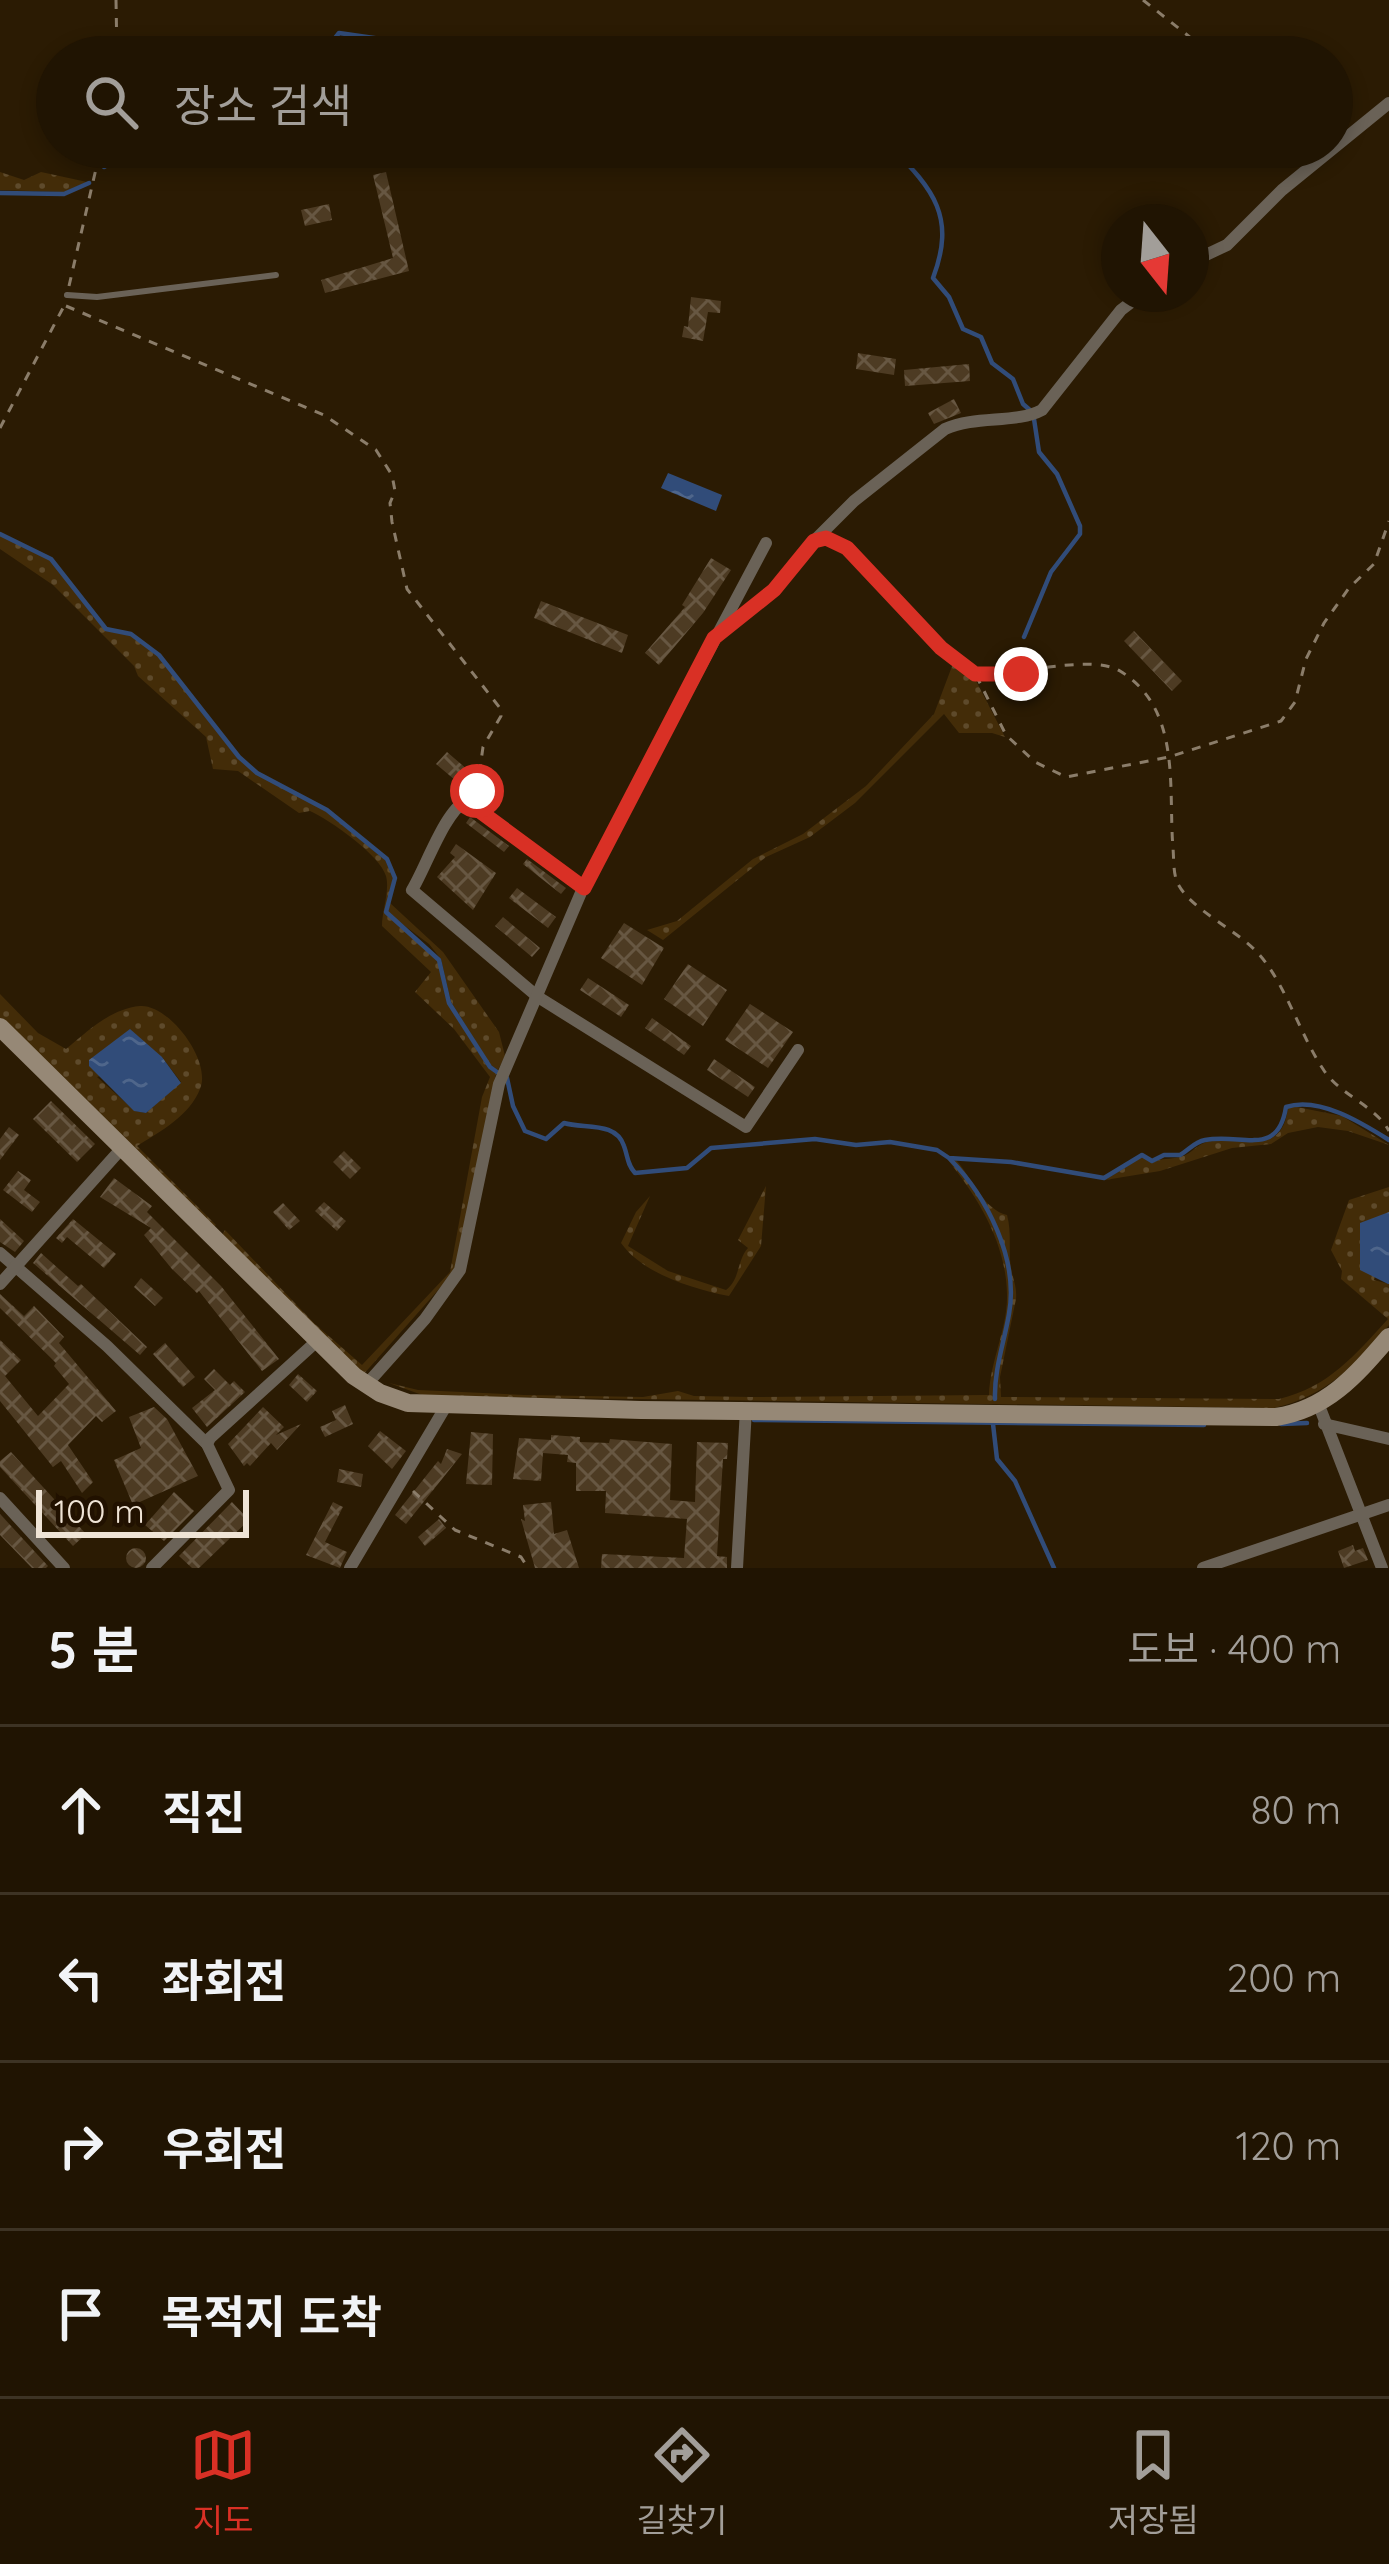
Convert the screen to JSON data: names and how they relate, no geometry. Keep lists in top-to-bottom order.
{
  "scale_bar": "100 m",
  "north": "bottom",
  "page": {
    "search": "장소 검색",
    "scale": "100 m",
    "heading": ["5 분", "도보 · 400 m"],
    "list": [
      ["직진", "80 m"],
      ["좌회전", "200 m"],
      ["우회전", "120 m"],
      "목적지 도착"
    ],
    "nav": ["지도", "길찾기", "저장됨"]
  }
}
